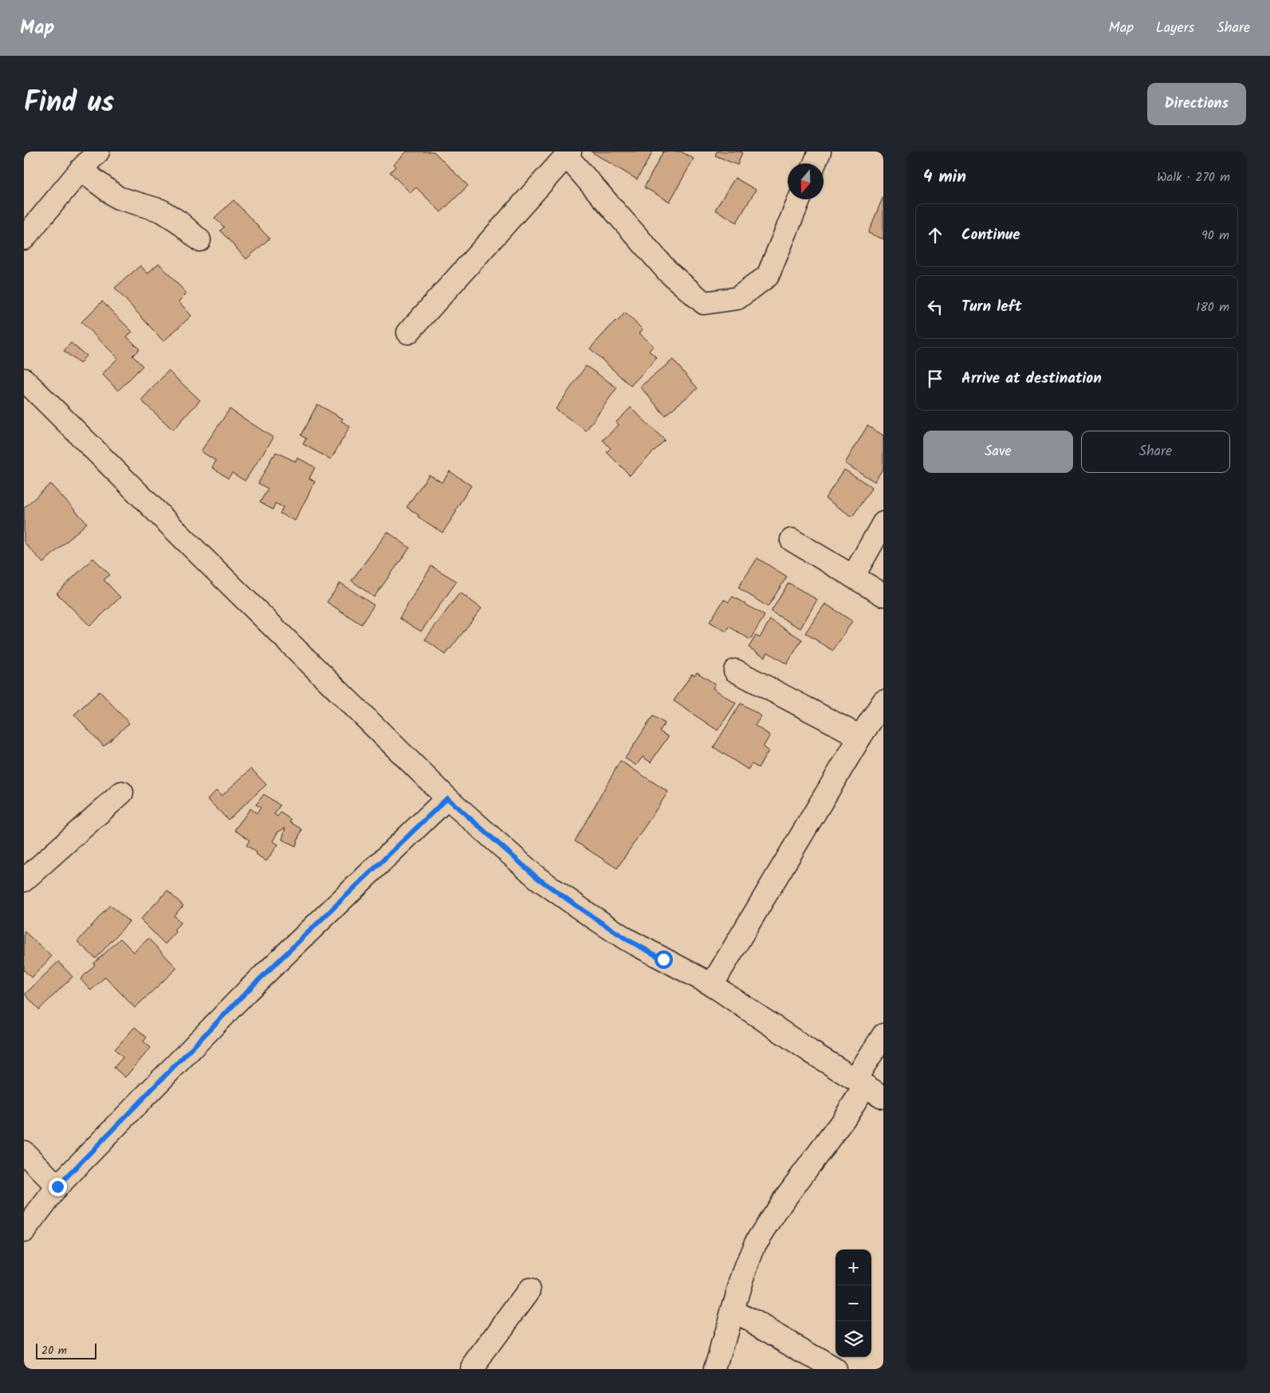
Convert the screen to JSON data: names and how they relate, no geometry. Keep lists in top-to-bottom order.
{
  "scale_bar": "20 m",
  "north": "bottom",
  "page": {
    "header": "Map",
    "nav": ["Map", "Layers", "Share"],
    "title": "Find us",
    "buttons": [
      "Directions",
      ["Save", "Share"]
    ],
    "heading": ["4 min", "Walk · 270 m"],
    "list": [
      ["Continue", "90 m"],
      ["Turn left", "180 m"],
      "Arrive at destination"
    ],
    "map_buttons": ["+", "−"],
    "scale": "20 m"
  }
}
